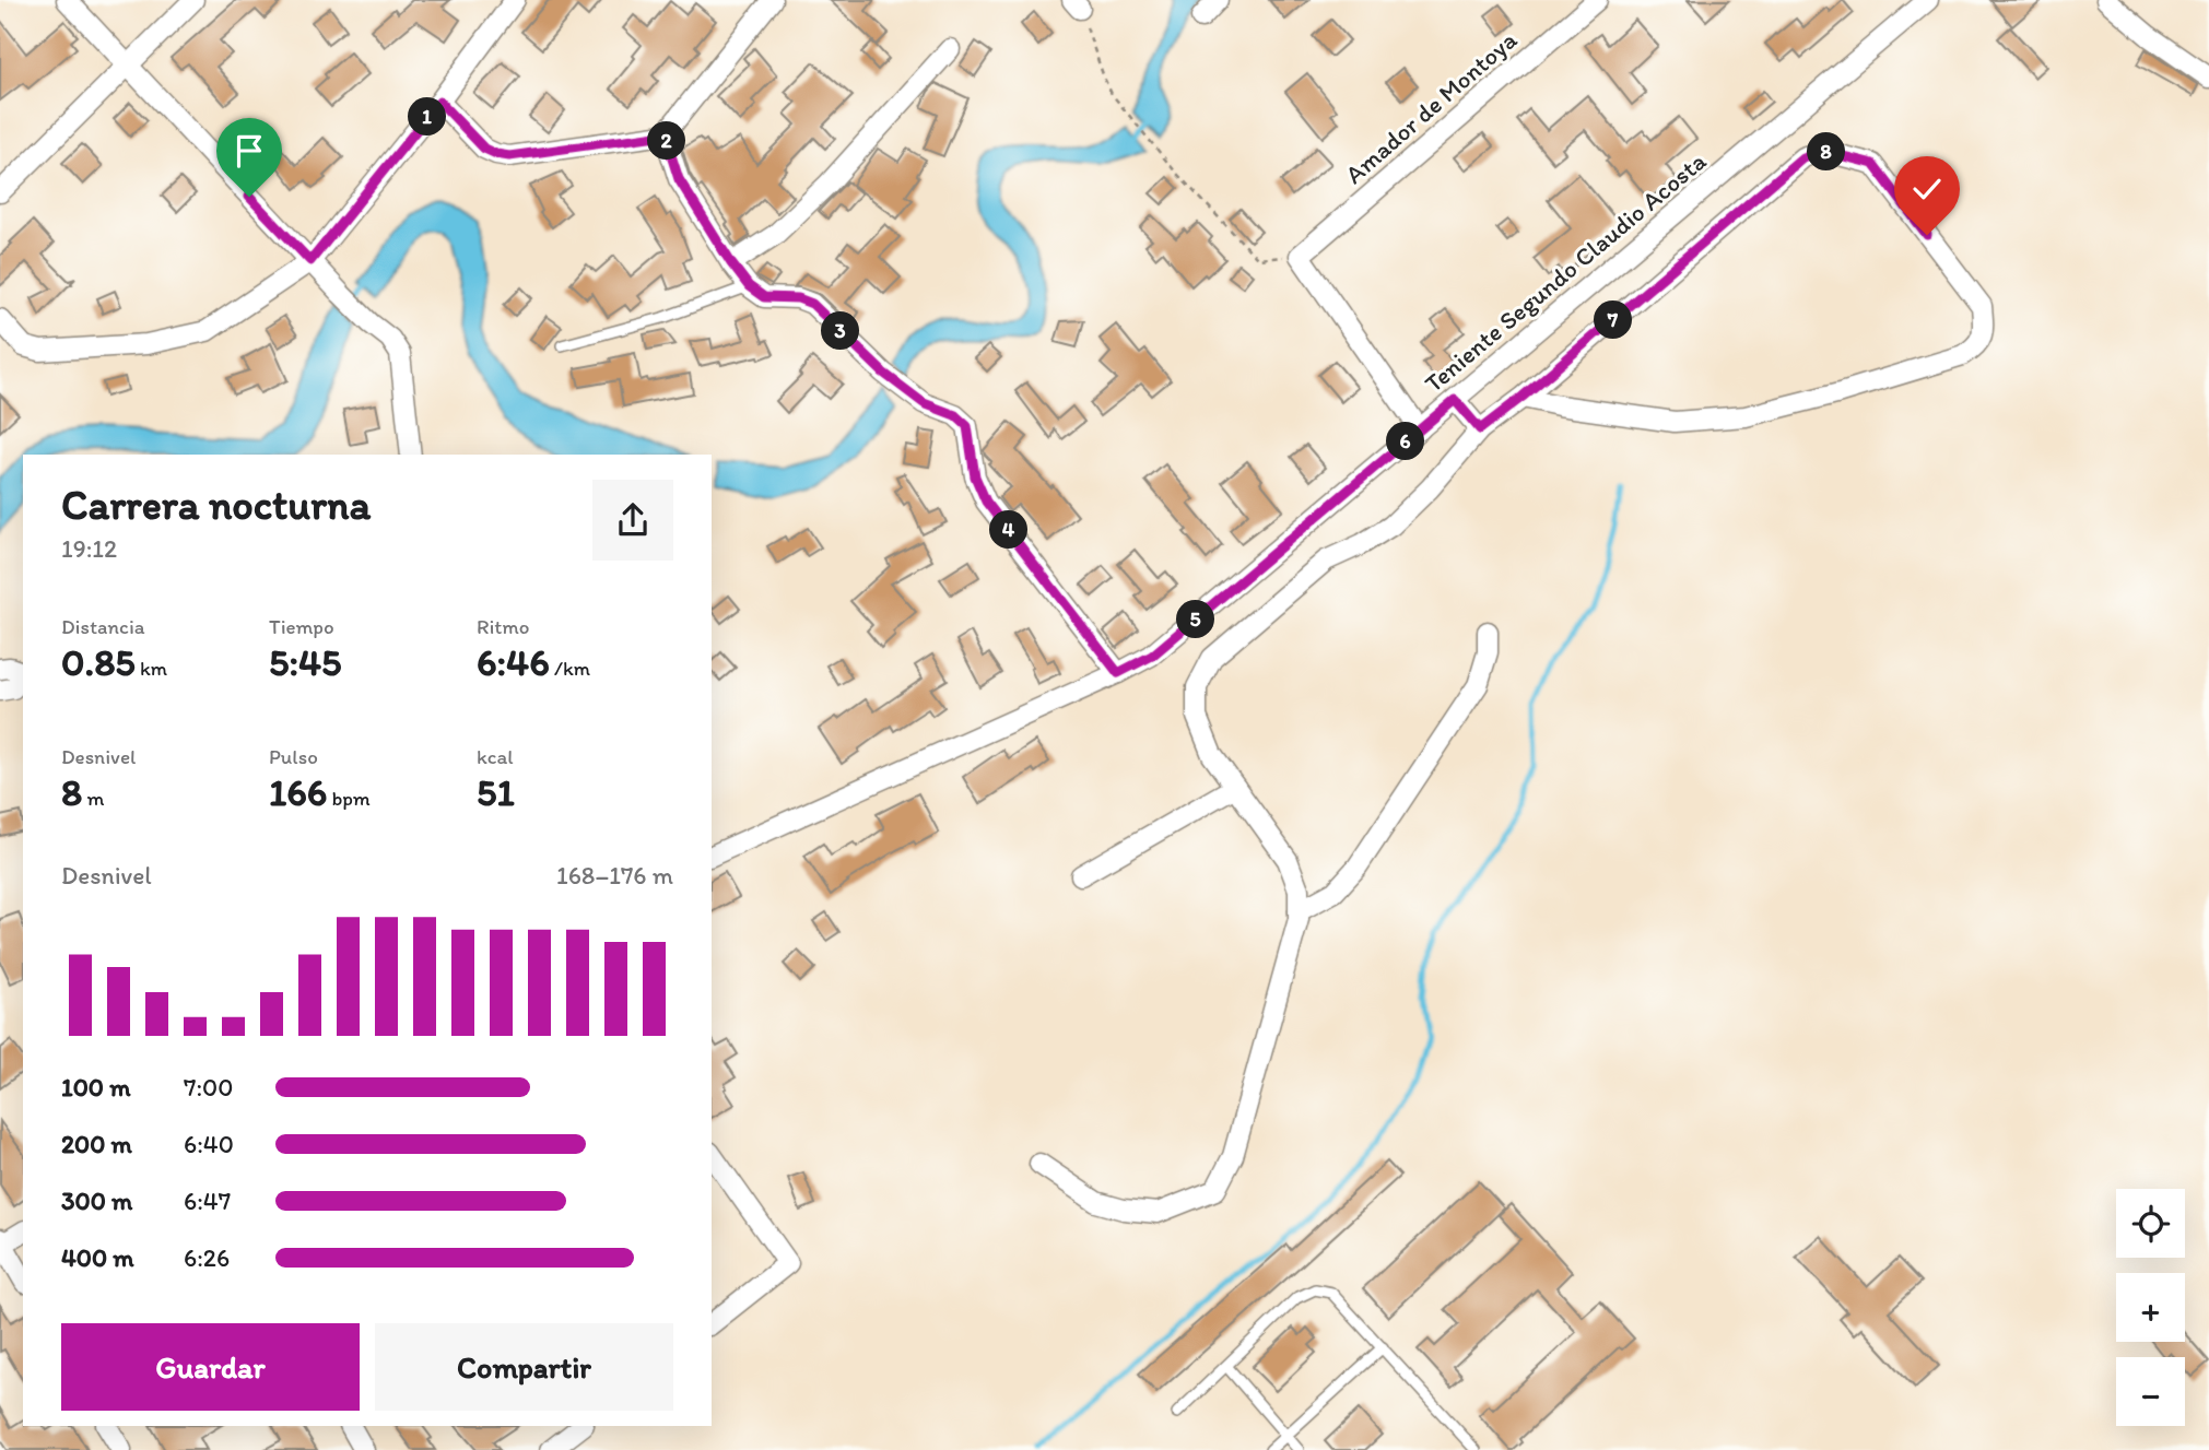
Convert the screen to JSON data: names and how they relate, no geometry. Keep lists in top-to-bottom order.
{
  "streets": {
    "street": ["Amador de Montoya", "Teniente Segundo Claudio Acosta"]
  },
  "page": {
    "pins": [
      "1",
      "2",
      "8",
      "7",
      "3",
      "6",
      "4",
      "5"
    ],
    "heading": ["Carrera nocturna", "19:12"],
    "stats": [
      ["Distancia", "0.85 km"],
      ["Tiempo", "5:45"],
      ["Ritmo", "6:46 /km"],
      ["Desnivel", "8 m"],
      ["Pulso", "166 bpm"],
      ["kcal", "51"]
    ],
    "chart": ["Desnivel", "168–176 m"],
    "list": [
      {
        "name": "100 m",
        "note": "7:00"
      },
      {
        "name": "200 m",
        "note": "6:40"
      },
      {
        "name": "300 m",
        "note": "6:47"
      },
      {
        "name": "400 m",
        "note": "6:26"
      }
    ],
    "map_buttons": ["+", "−"],
    "buttons": ["Guardar", "Compartir"]
  }
}
